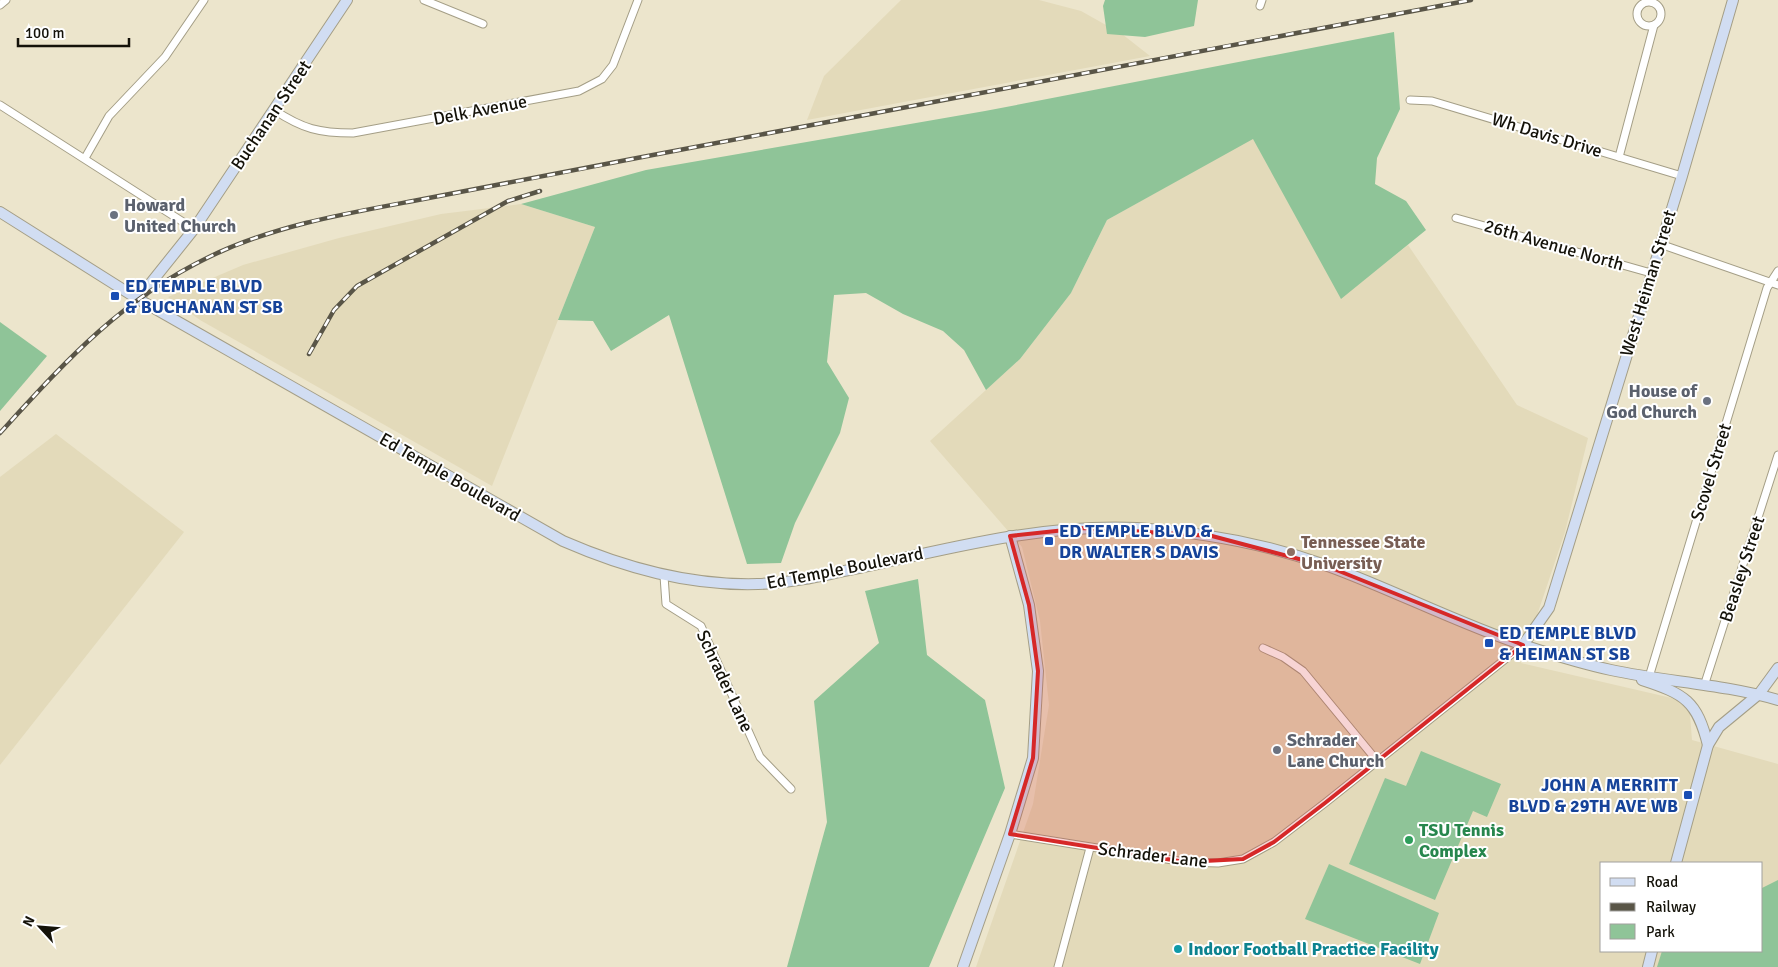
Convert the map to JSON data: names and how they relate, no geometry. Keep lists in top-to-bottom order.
{
  "streets": {
    "main road": ["Buchanan Street", "West Heiman Street", "Ed Temple Boulevard"],
    "street": [
      "Delk Avenue",
      "Wh Davis Drive",
      "26th Avenue North",
      "Scovel Street",
      "Beasley Street",
      "Schrader Lane"
    ]
  },
  "crossings": [
    ["Delk Avenue", "Buchanan Street"],
    ["Buchanan Street", "Ed Temple Boulevard"],
    ["Wh Davis Drive", "West Heiman Street"],
    ["26th Avenue North", "West Heiman Street"],
    ["West Heiman Street", "Ed Temple Boulevard"],
    ["West Heiman Street", "Schrader Lane"],
    ["Scovel Street", "Ed Temple Boulevard"],
    ["Ed Temple Boulevard", "Beasley Street"],
    ["Ed Temple Boulevard", "Schrader Lane"]
  ],
  "places": {
    "other": [
      "Howard United Church",
      "House of God Church",
      "Tennessee State University",
      "Schrader Lane Church",
      "TSU Tennis Complex",
      "Indoor Football Practice Facility"
    ],
    "transit": [
      "ED TEMPLE BLVD & BUCHANAN ST SB",
      "ED TEMPLE BLVD & DR WALTER S DAVIS",
      "ED TEMPLE BLVD & HEIMAN ST SB",
      "JOHN A MERRITT BLVD & 29TH AVE WB"
    ]
  },
  "legend": ["Road", "Railway", "Park"],
  "scale_bar": "100 m",
  "north": "top left"
}
